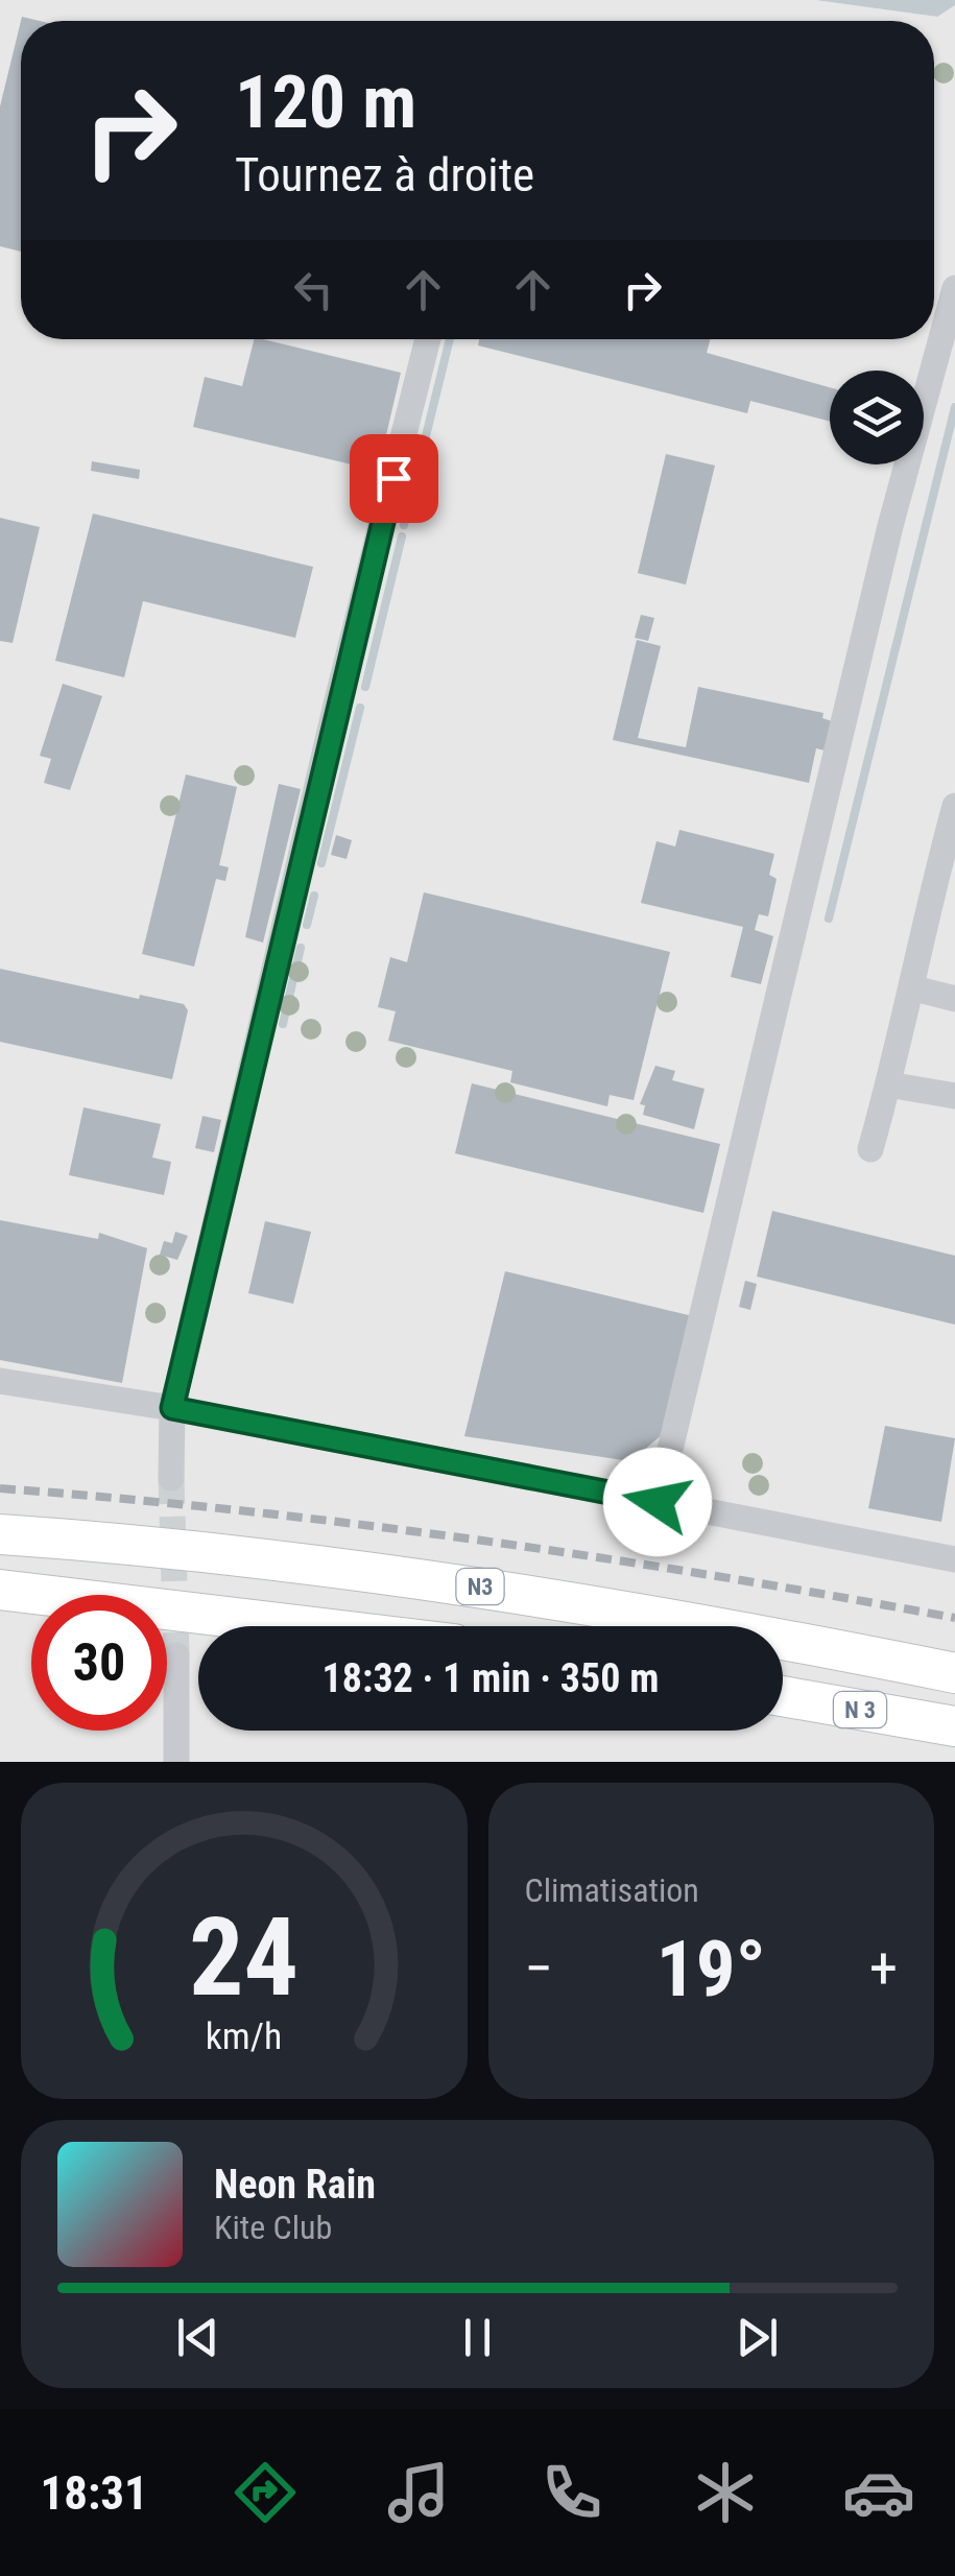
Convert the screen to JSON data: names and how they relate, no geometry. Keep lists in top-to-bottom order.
{
  "streets": {
    "highway": ["N3", "N 3"]
  },
  "page": {
    "turn": ["120 m", "Tournez à droite"],
    "limit": "30",
    "trip": "18:32 · 1 min · 350 m",
    "tile": "Climatisation",
    "heat": ["−", "19°", "+"],
    "song": ["Neon Rain", "Kite Club"],
    "tabs": "18:31",
    "gauge": ["24", "km/h"]
  }
}
